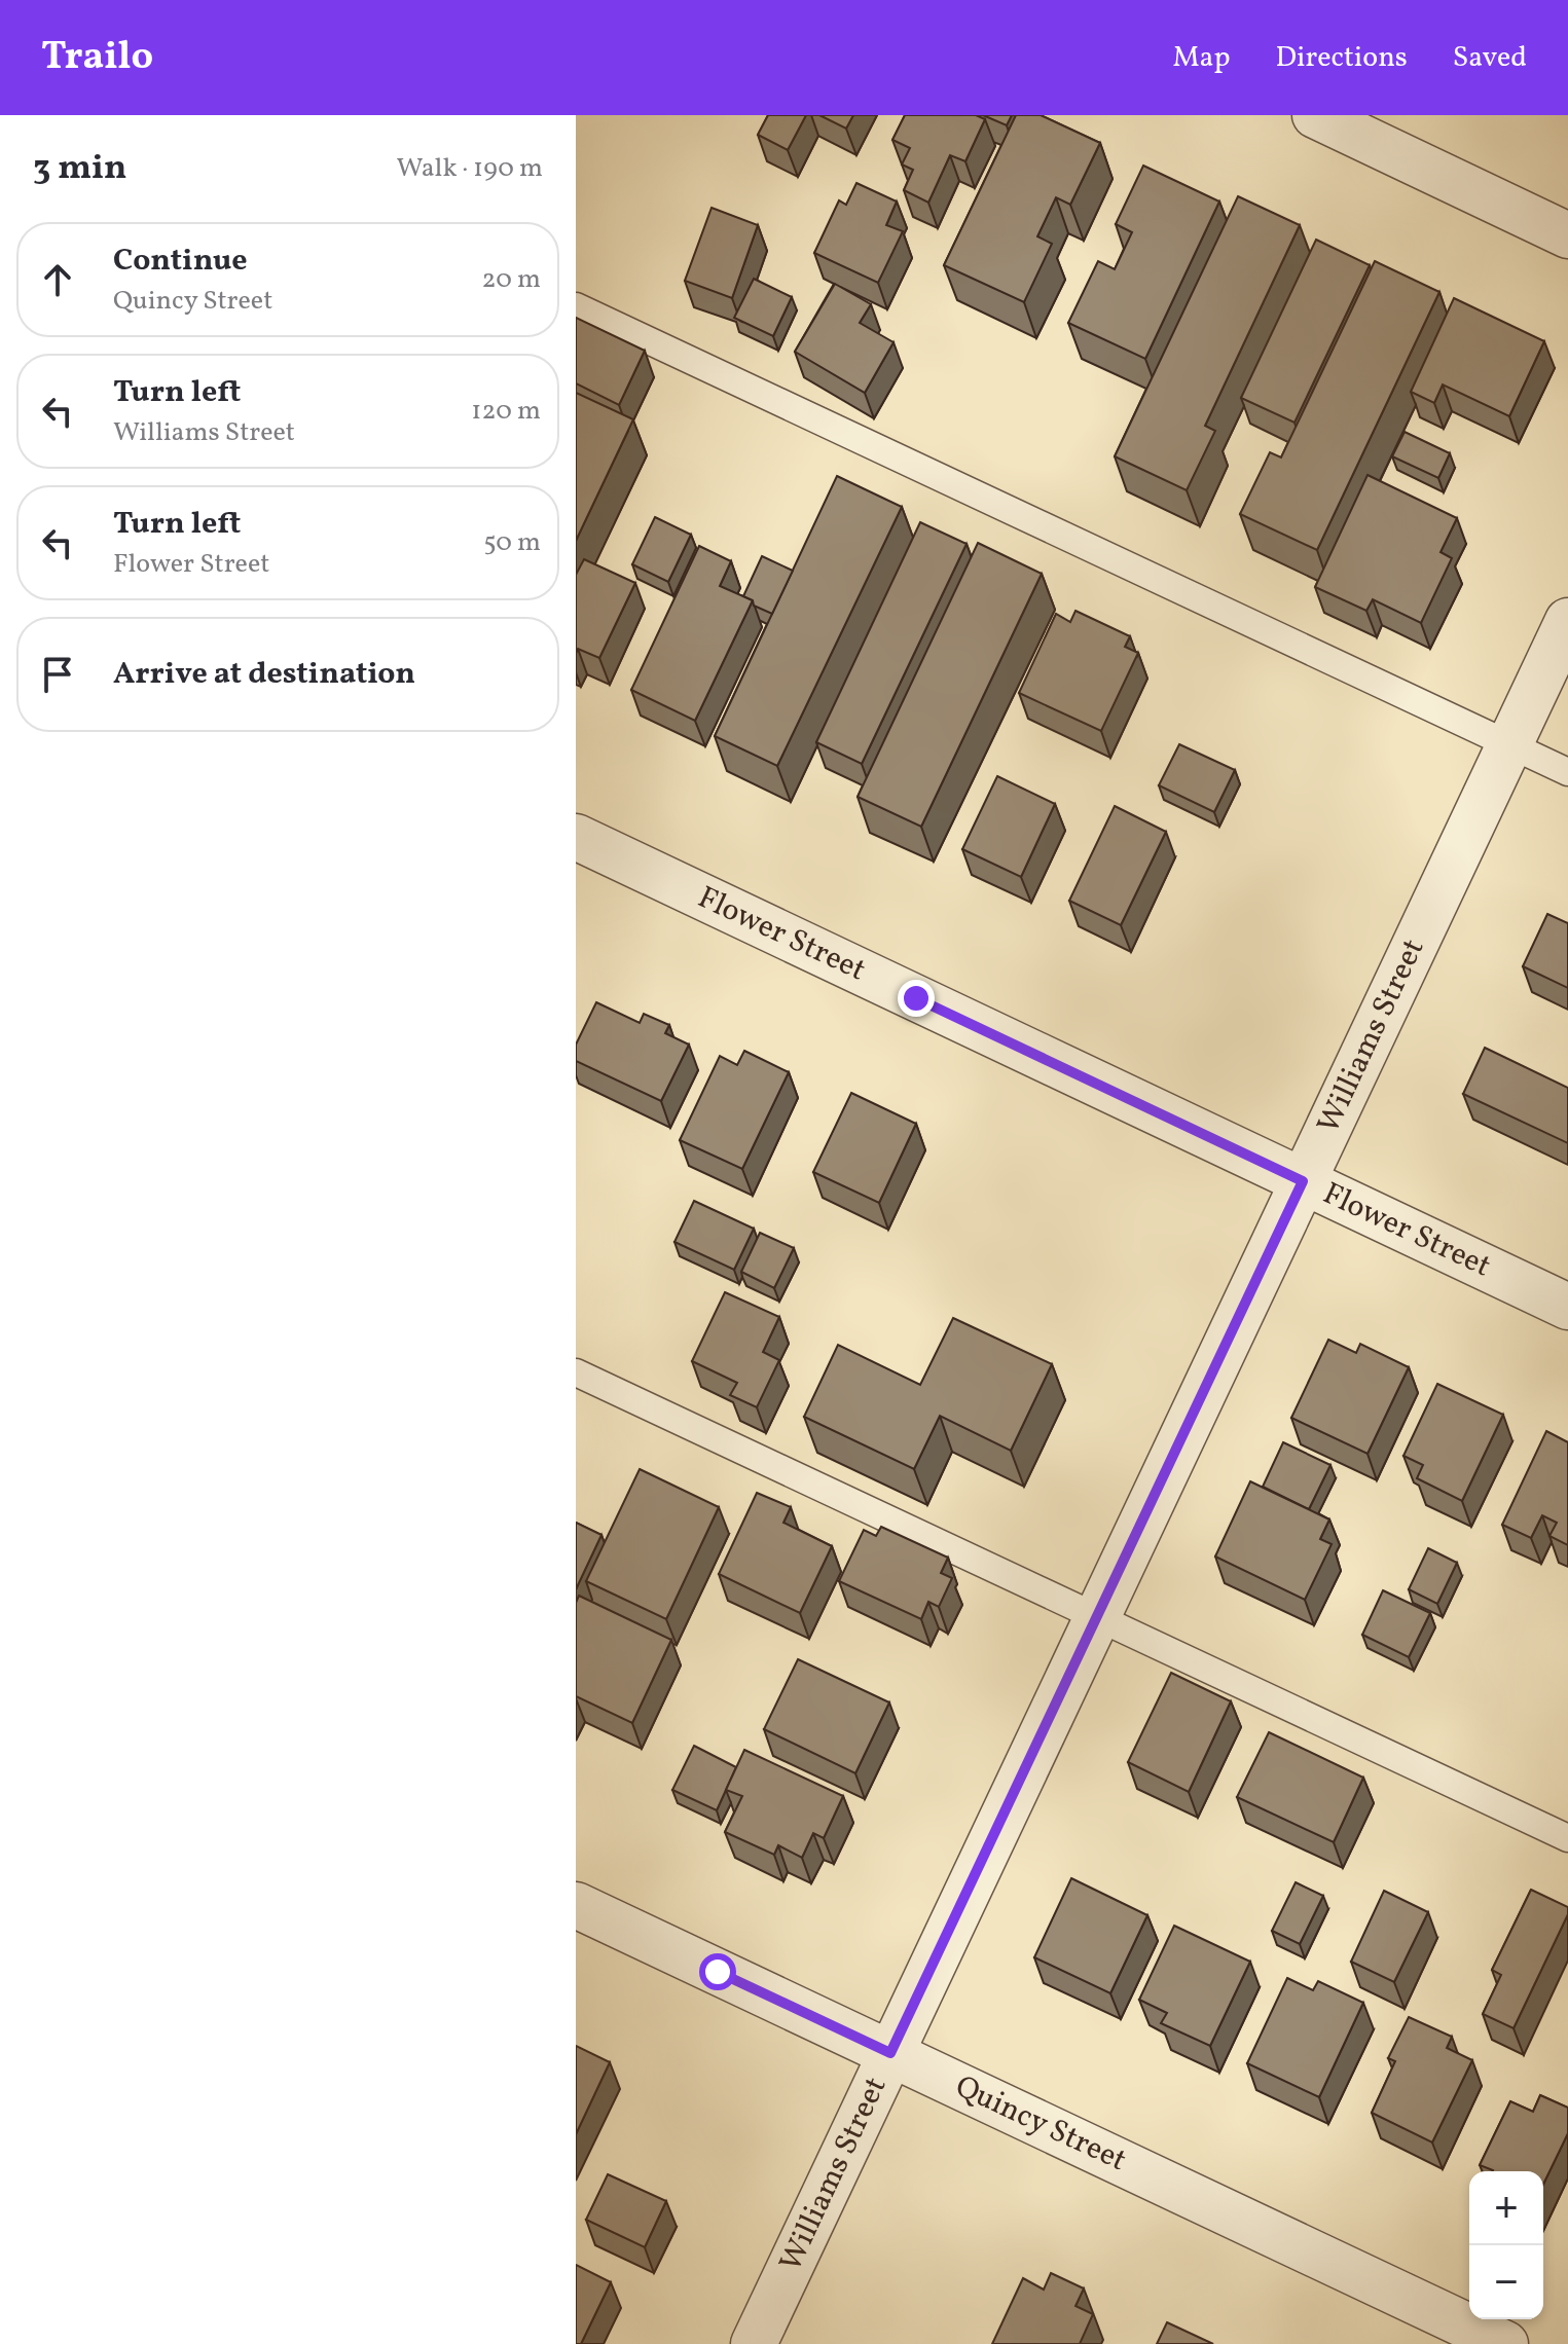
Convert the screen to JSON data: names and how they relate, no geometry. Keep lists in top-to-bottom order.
{
  "streets": {
    "street": ["Flower Street", "Williams Street", "Quincy Street"]
  },
  "crossings": [
    ["Flower Street", "Williams Street"],
    ["Williams Street", "Quincy Street"]
  ],
  "page": {
    "header": "Trailo",
    "nav": ["Map", "Directions", "Saved"],
    "heading": ["3 min", "Walk · 190 m"],
    "list": [
      ["Continue", "Quincy Street", "20 m"],
      ["Turn left", "Williams Street", "120 m"],
      ["Turn left", "Flower Street", "50 m"],
      "Arrive at destination"
    ],
    "map_buttons": ["+", "−"]
  }
}
